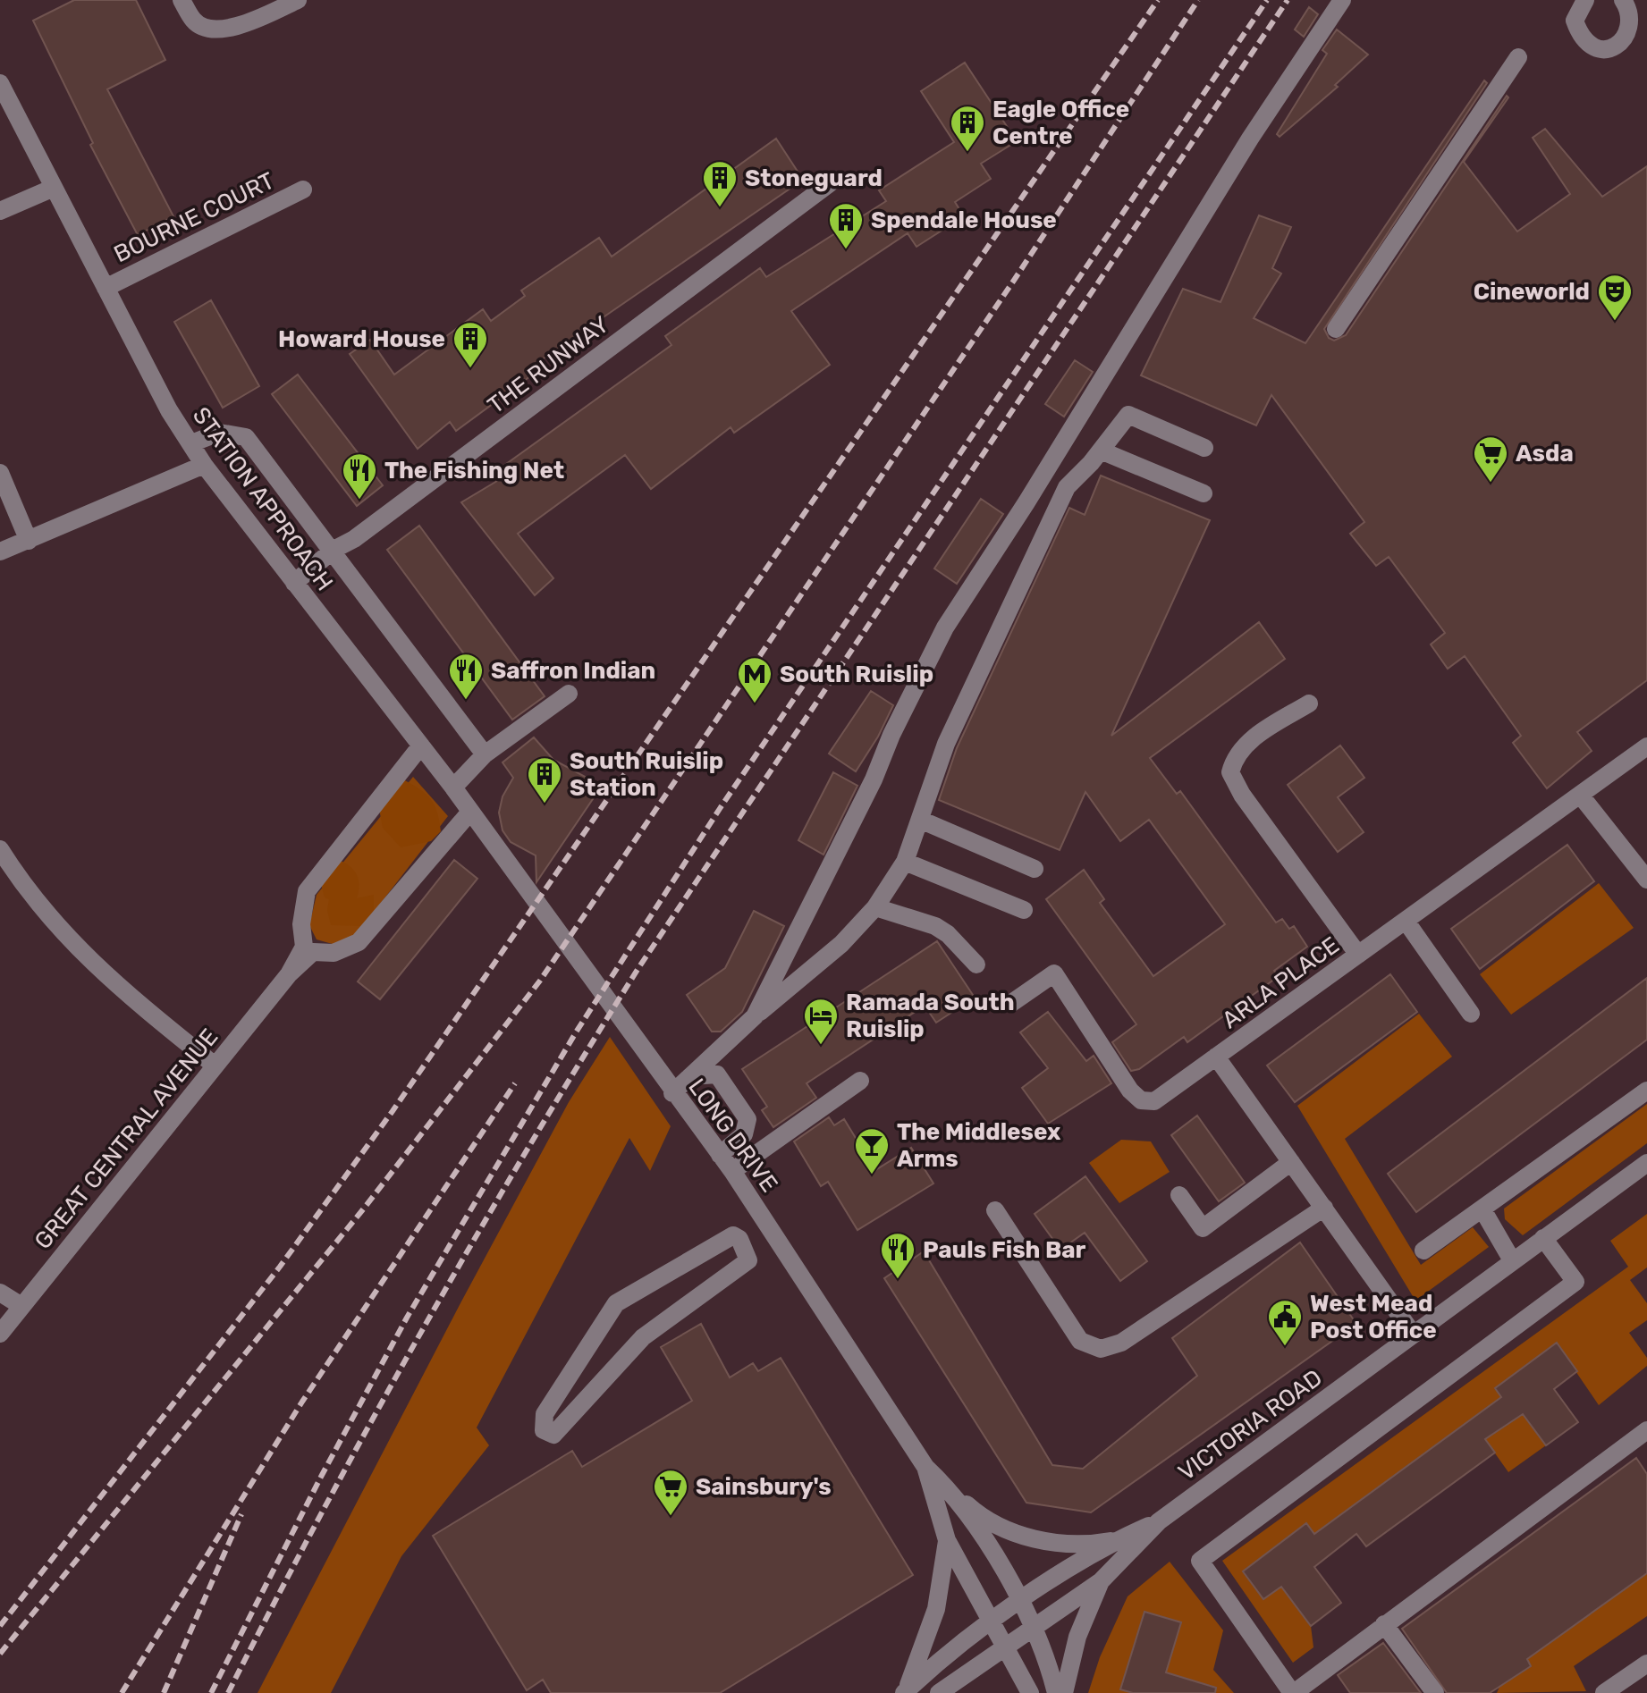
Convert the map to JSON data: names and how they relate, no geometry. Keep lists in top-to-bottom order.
{
  "streets": {
    "street": [
      "BOURNE COURT",
      "THE RUNWAY",
      "STATION APPROACH",
      "ARLA PLACE",
      "LONG DRIVE",
      "GREAT CENTRAL AVENUE",
      "VICTORIA ROAD"
    ]
  },
  "crossings": [
    ["BOURNE COURT", "STATION APPROACH"],
    ["THE RUNWAY", "STATION APPROACH"],
    ["STATION APPROACH", "LONG DRIVE"],
    ["STATION APPROACH", "GREAT CENTRAL AVENUE"],
    ["ARLA PLACE", "VICTORIA ROAD"],
    ["LONG DRIVE", "VICTORIA ROAD"]
  ],
  "places": {
    "building": [
      "Eagle Office Centre",
      "Stoneguard",
      "Spendale House",
      "Howard House",
      "South Ruislip Station"
    ],
    "theatre": ["Cineworld"],
    "supermarket": ["Asda", "Sainsbury's"],
    "restaurant": ["The Fishing Net", "Saffron Indian", "Pauls Fish Bar"],
    "metro station": ["South Ruislip"],
    "hotel": ["Ramada South Ruislip"],
    "bar": ["The Middlesex Arms"],
    "public building": ["West Mead Post Office"]
  }
}
